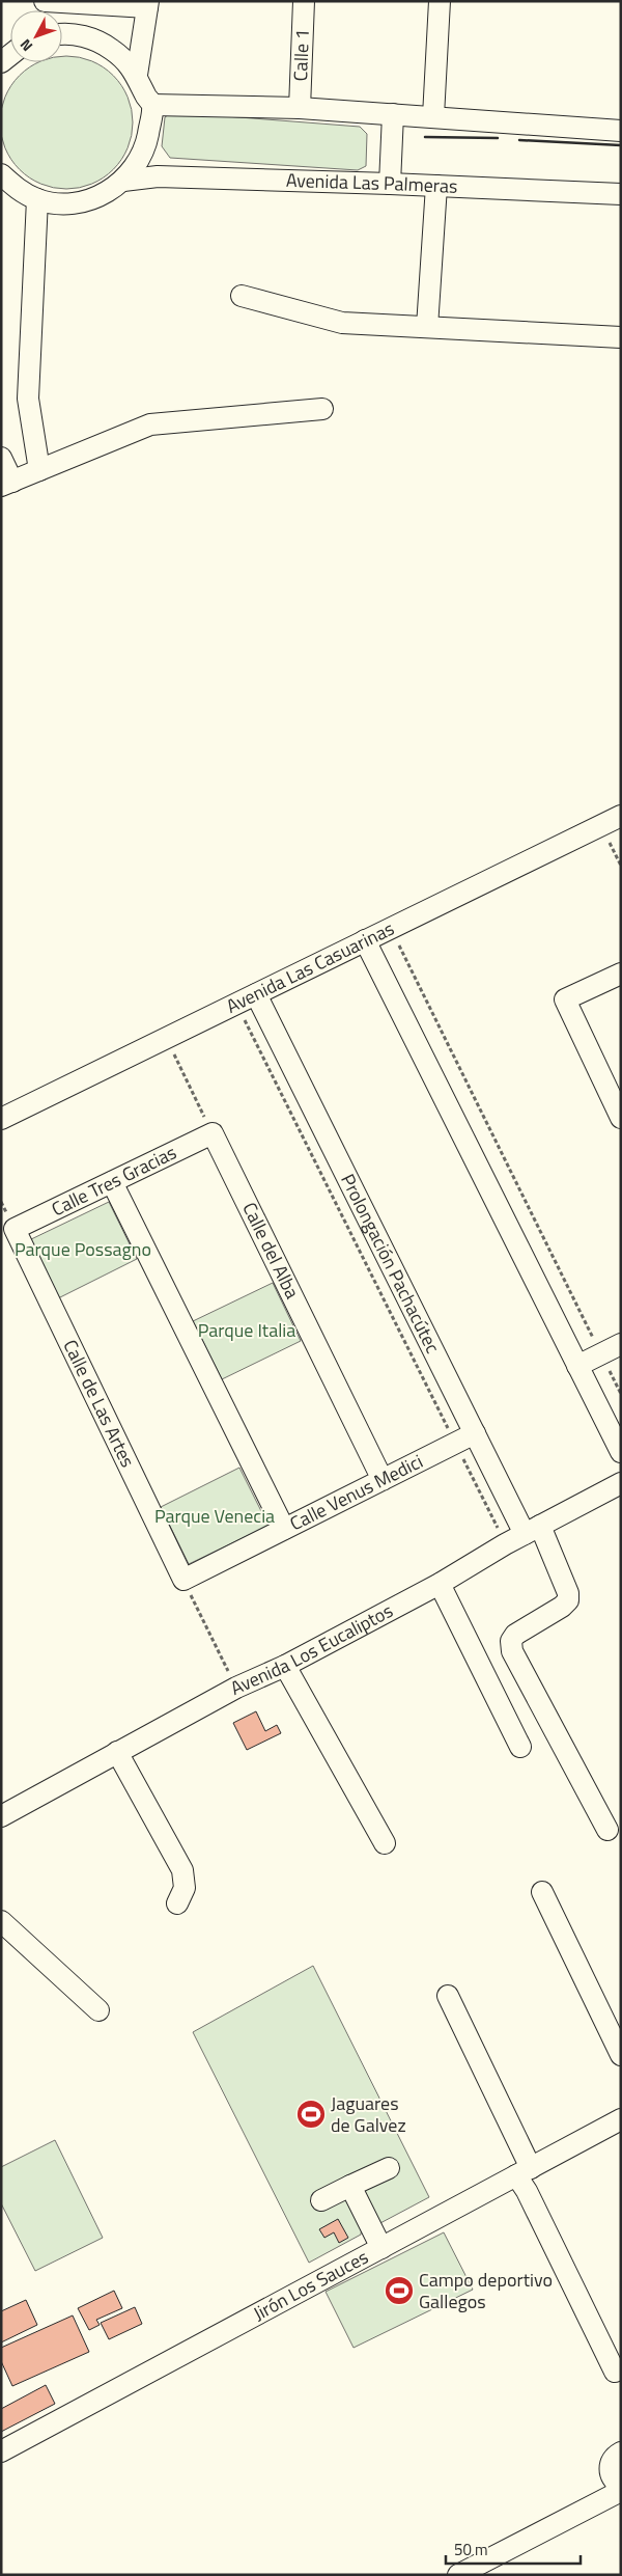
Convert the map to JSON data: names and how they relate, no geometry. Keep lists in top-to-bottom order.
{
  "streets": {
    "street": [
      "Calle 1",
      "Avenida Las Palmeras",
      "Avenida Las Casuarinas",
      "Calle Tres Gracias",
      "Calle del Alba",
      "Prolongación Pachacútec",
      "Calle de Las Artes",
      "Calle Venus Medici",
      "Avenida Los Eucaliptos",
      "Jirón Los Sauces"
    ]
  },
  "crossings": [
    ["Avenida Las Casuarinas", "Prolongación Pachacútec"],
    ["Calle Tres Gracias", "Calle del Alba"],
    ["Calle Tres Gracias", "Calle de Las Artes"],
    ["Calle del Alba", "Calle Venus Medici"],
    ["Prolongación Pachacútec", "Calle Venus Medici"],
    ["Prolongación Pachacútec", "Avenida Los Eucaliptos"],
    ["Calle de Las Artes", "Calle Venus Medici"]
  ],
  "parks": ["Parque Possagno", "Parque Italia", "Parque Venecia"],
  "places": {
    "sports": ["Jaguares de Galvez", "Campo deportivo Gallegos"]
  },
  "scale_bar": "50 m",
  "north": "bottom left"
}
